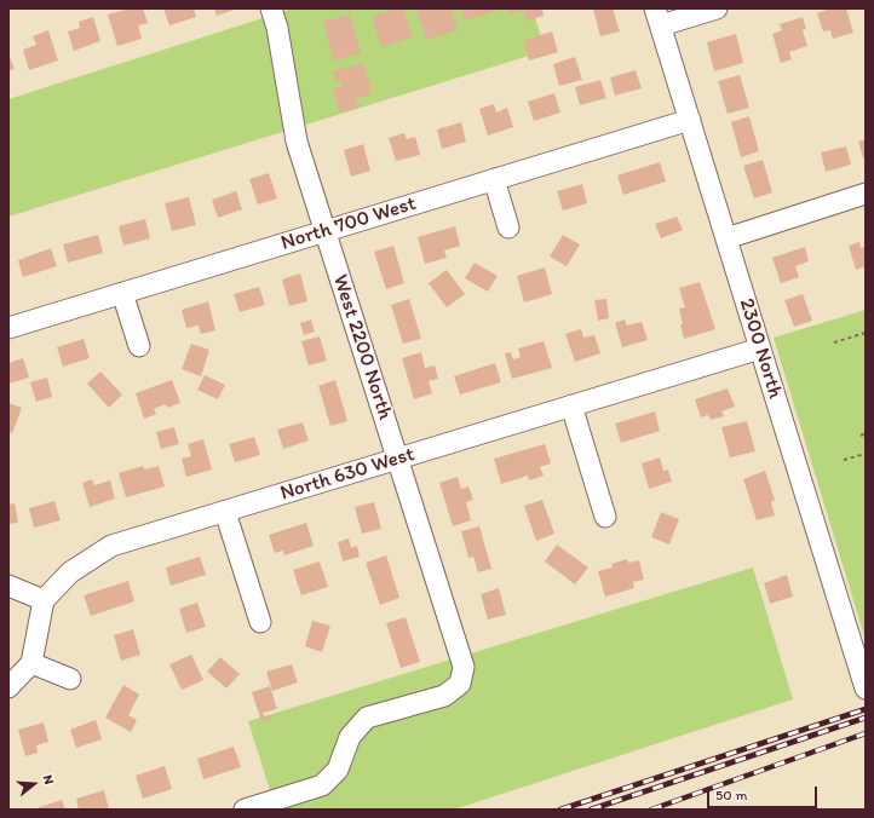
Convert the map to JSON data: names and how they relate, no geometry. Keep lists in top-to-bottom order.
{
  "streets": {
    "street": [
      "North 700 West",
      "West 2200 North",
      "2300 North",
      "North 630 West"
    ]
  },
  "crossings": [
    ["North 700 West", "West 2200 North"],
    ["North 700 West", "2300 North"],
    ["West 2200 North", "North 630 West"],
    ["2300 North", "North 630 West"]
  ],
  "scale_bar": "50 m",
  "north": "right"
}
